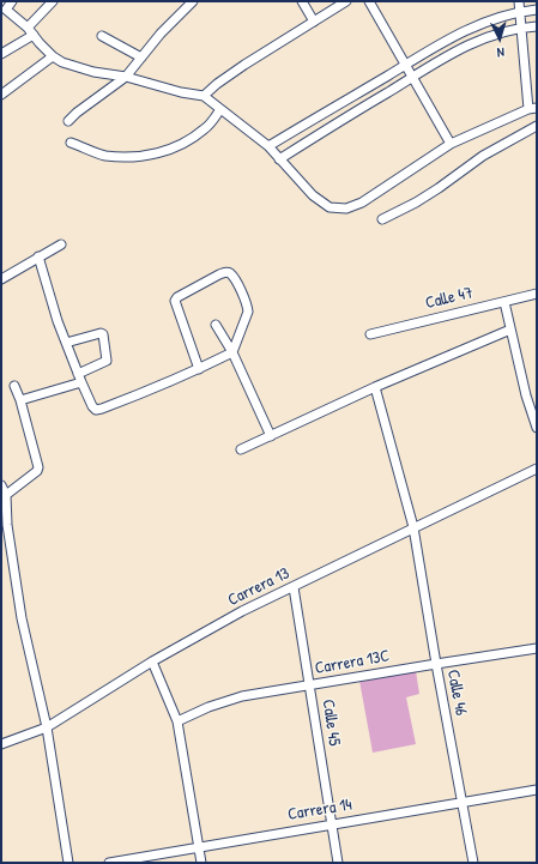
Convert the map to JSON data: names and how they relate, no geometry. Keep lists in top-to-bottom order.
{
  "streets": {
    "street": [
      "Calle 47",
      "Carrera 13",
      "Carrera 13C",
      "Calle 46",
      "Calle 45",
      "Carrera 14"
    ]
  },
  "crossings": [
    ["Carrera 13", "Calle 46"],
    ["Carrera 13", "Calle 45"],
    ["Carrera 13C", "Calle 46"],
    ["Carrera 13C", "Calle 45"],
    ["Calle 46", "Carrera 14"],
    ["Calle 45", "Carrera 14"]
  ],
  "north": "bottom"
}
